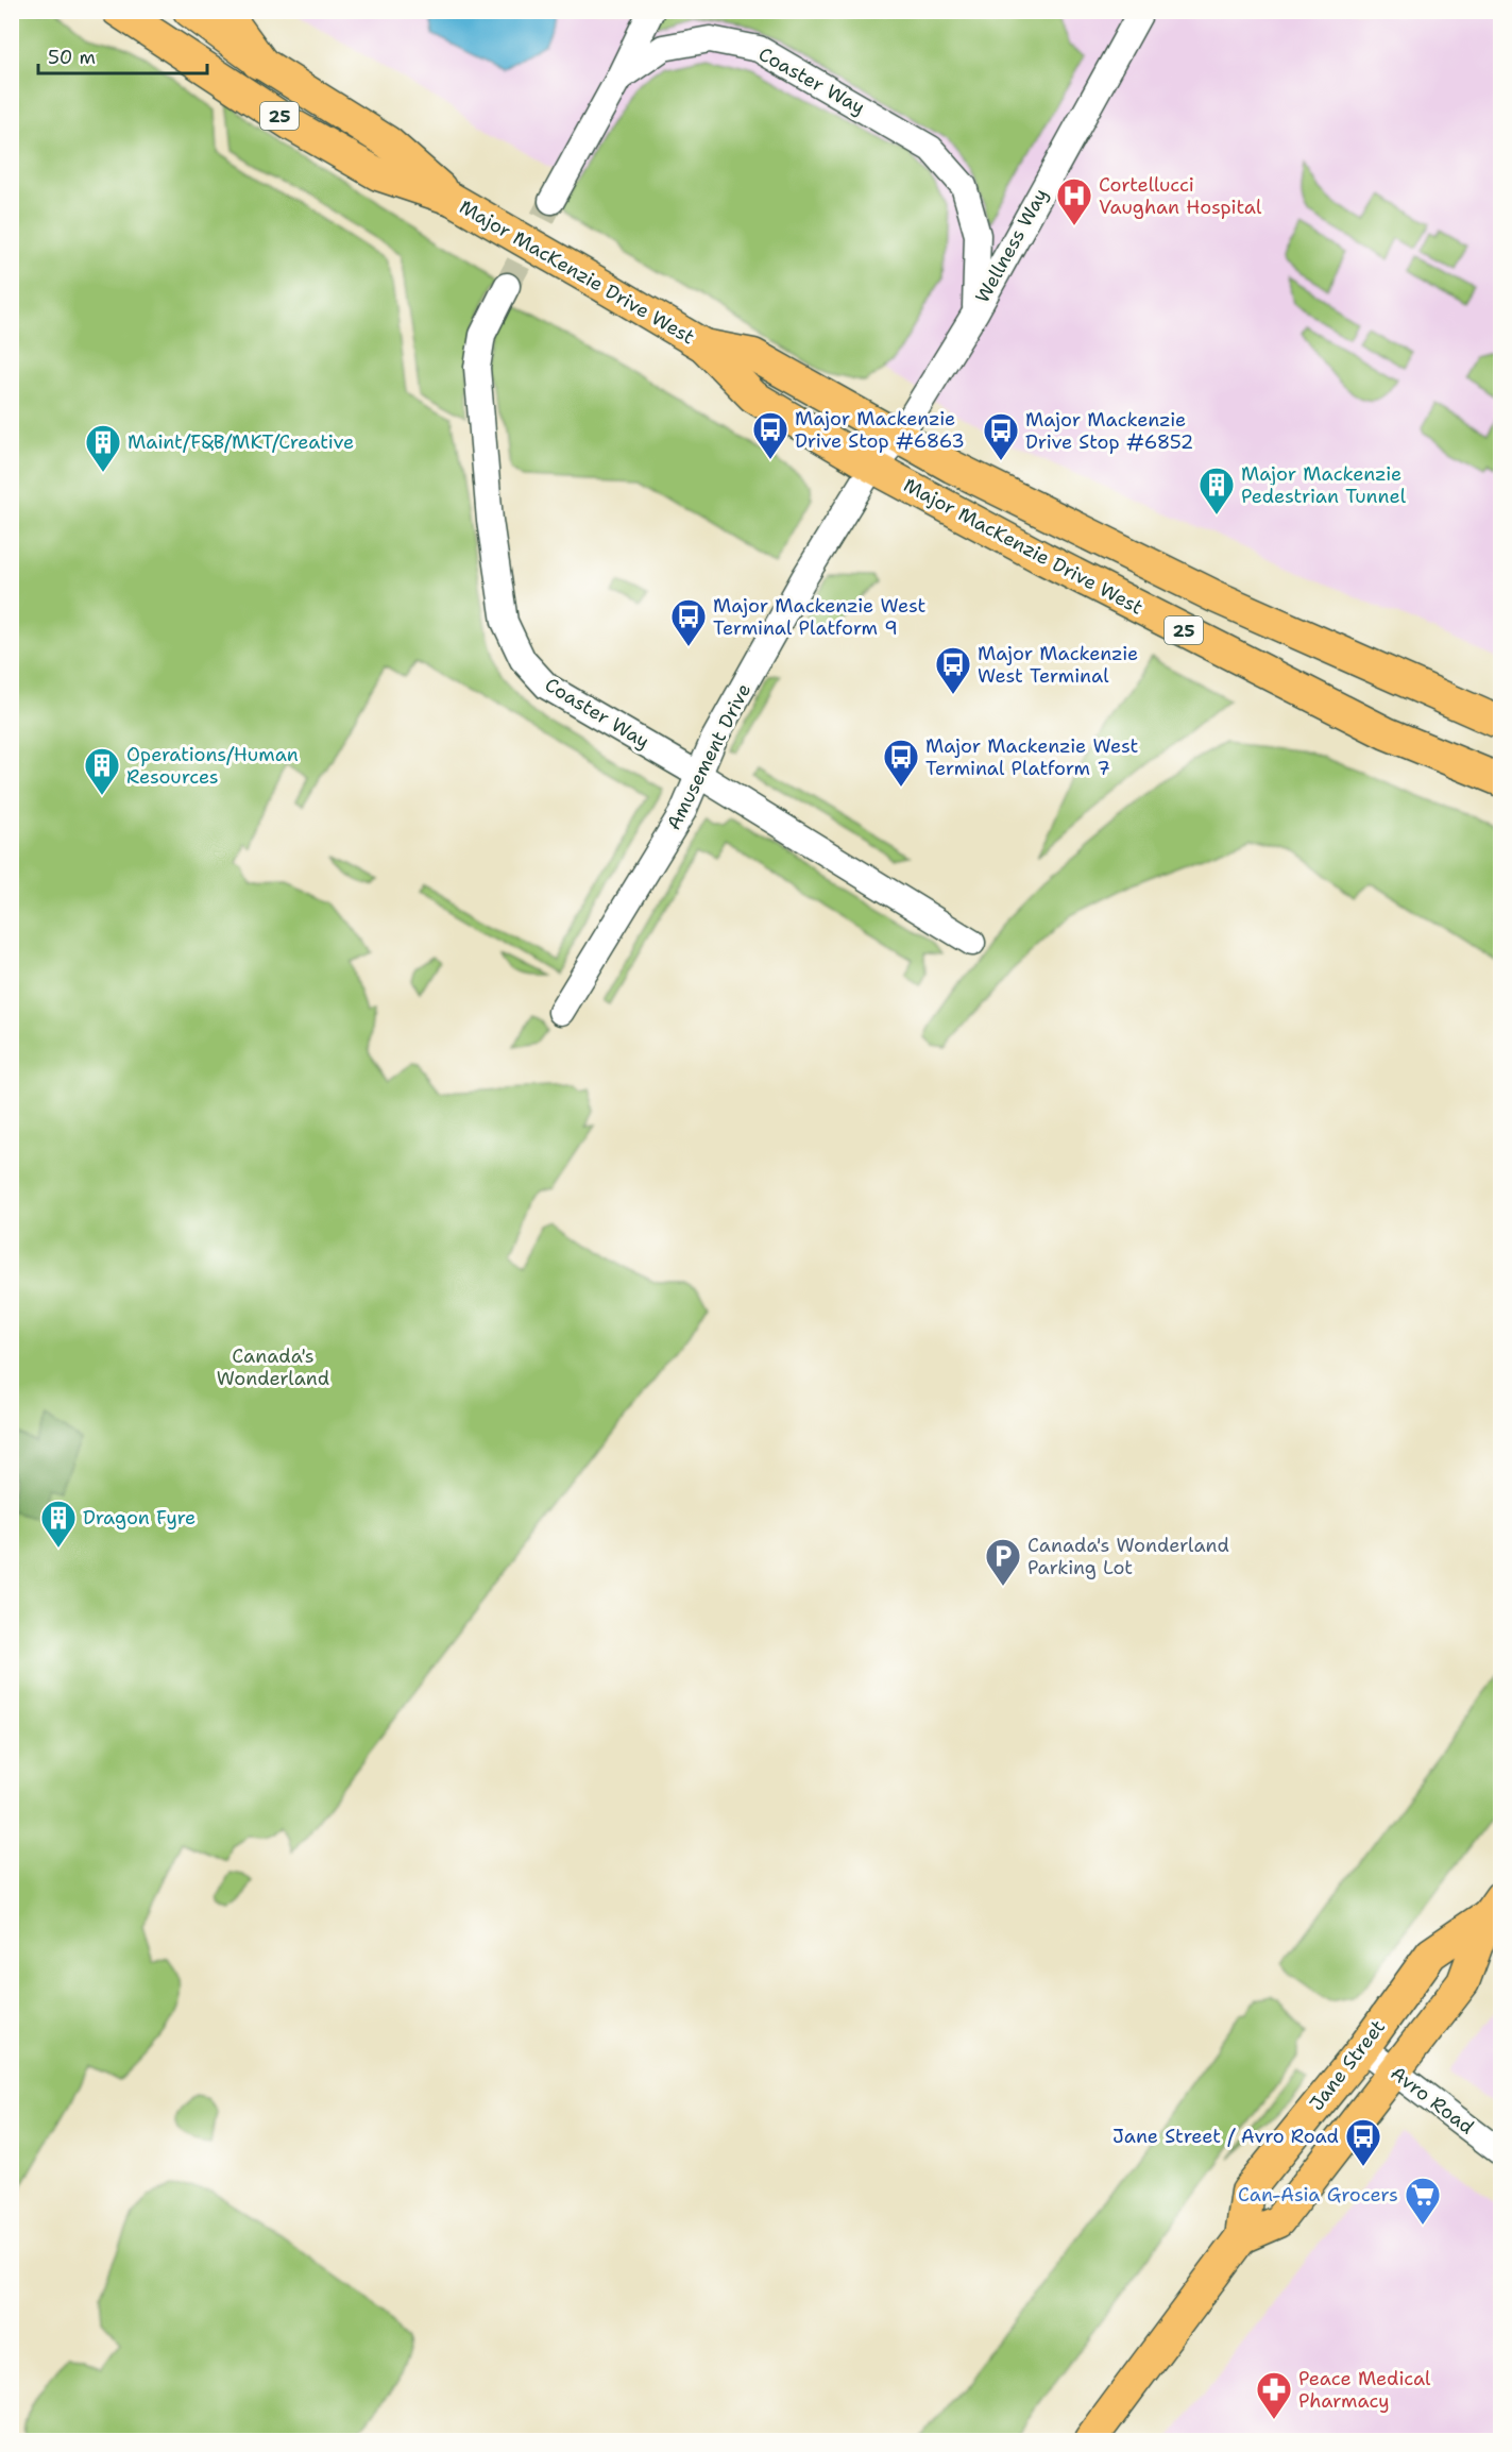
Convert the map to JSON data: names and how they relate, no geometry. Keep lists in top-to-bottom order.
{
  "streets": {
    "main road": ["25", "Major MacKenzie Drive West", "Jane Street"],
    "street": [
      "Coaster Way",
      "Wellness Way",
      "Amusement Drive",
      "Avro Road"
    ]
  },
  "crossings": [
    ["Coaster Way", "Wellness Way"],
    ["Coaster Way", "Amusement Drive"],
    ["Wellness Way", "Major MacKenzie Drive West"],
    ["Wellness Way", "Amusement Drive"],
    ["Major MacKenzie Drive West", "Amusement Drive"],
    ["Jane Street", "Avro Road"]
  ],
  "parks": ["Canada's Wonderland"],
  "places": {
    "hospital": ["Cortellucci Vaughan Hospital"],
    "bus stop": [
      "Major Mackenzie Drive Stop #6863",
      "Major Mackenzie Drive Stop #6852",
      "Major Mackenzie West Terminal Platform 9",
      "Major Mackenzie West Terminal",
      "Major Mackenzie West Terminal Platform 7",
      "Jane Street / Avro Road"
    ],
    "building": [
      "Maint/F&B/MKT/Creative",
      "Major Mackenzie Pedestrian Tunnel",
      "Operations/Human Resources",
      "Dragon Fyre"
    ],
    "parking": ["Canada's Wonderland Parking Lot"],
    "supermarket": ["Can-Asia Grocers"],
    "pharmacy": ["Peace Medical Pharmacy"]
  },
  "scale_bar": "50 m"
}
